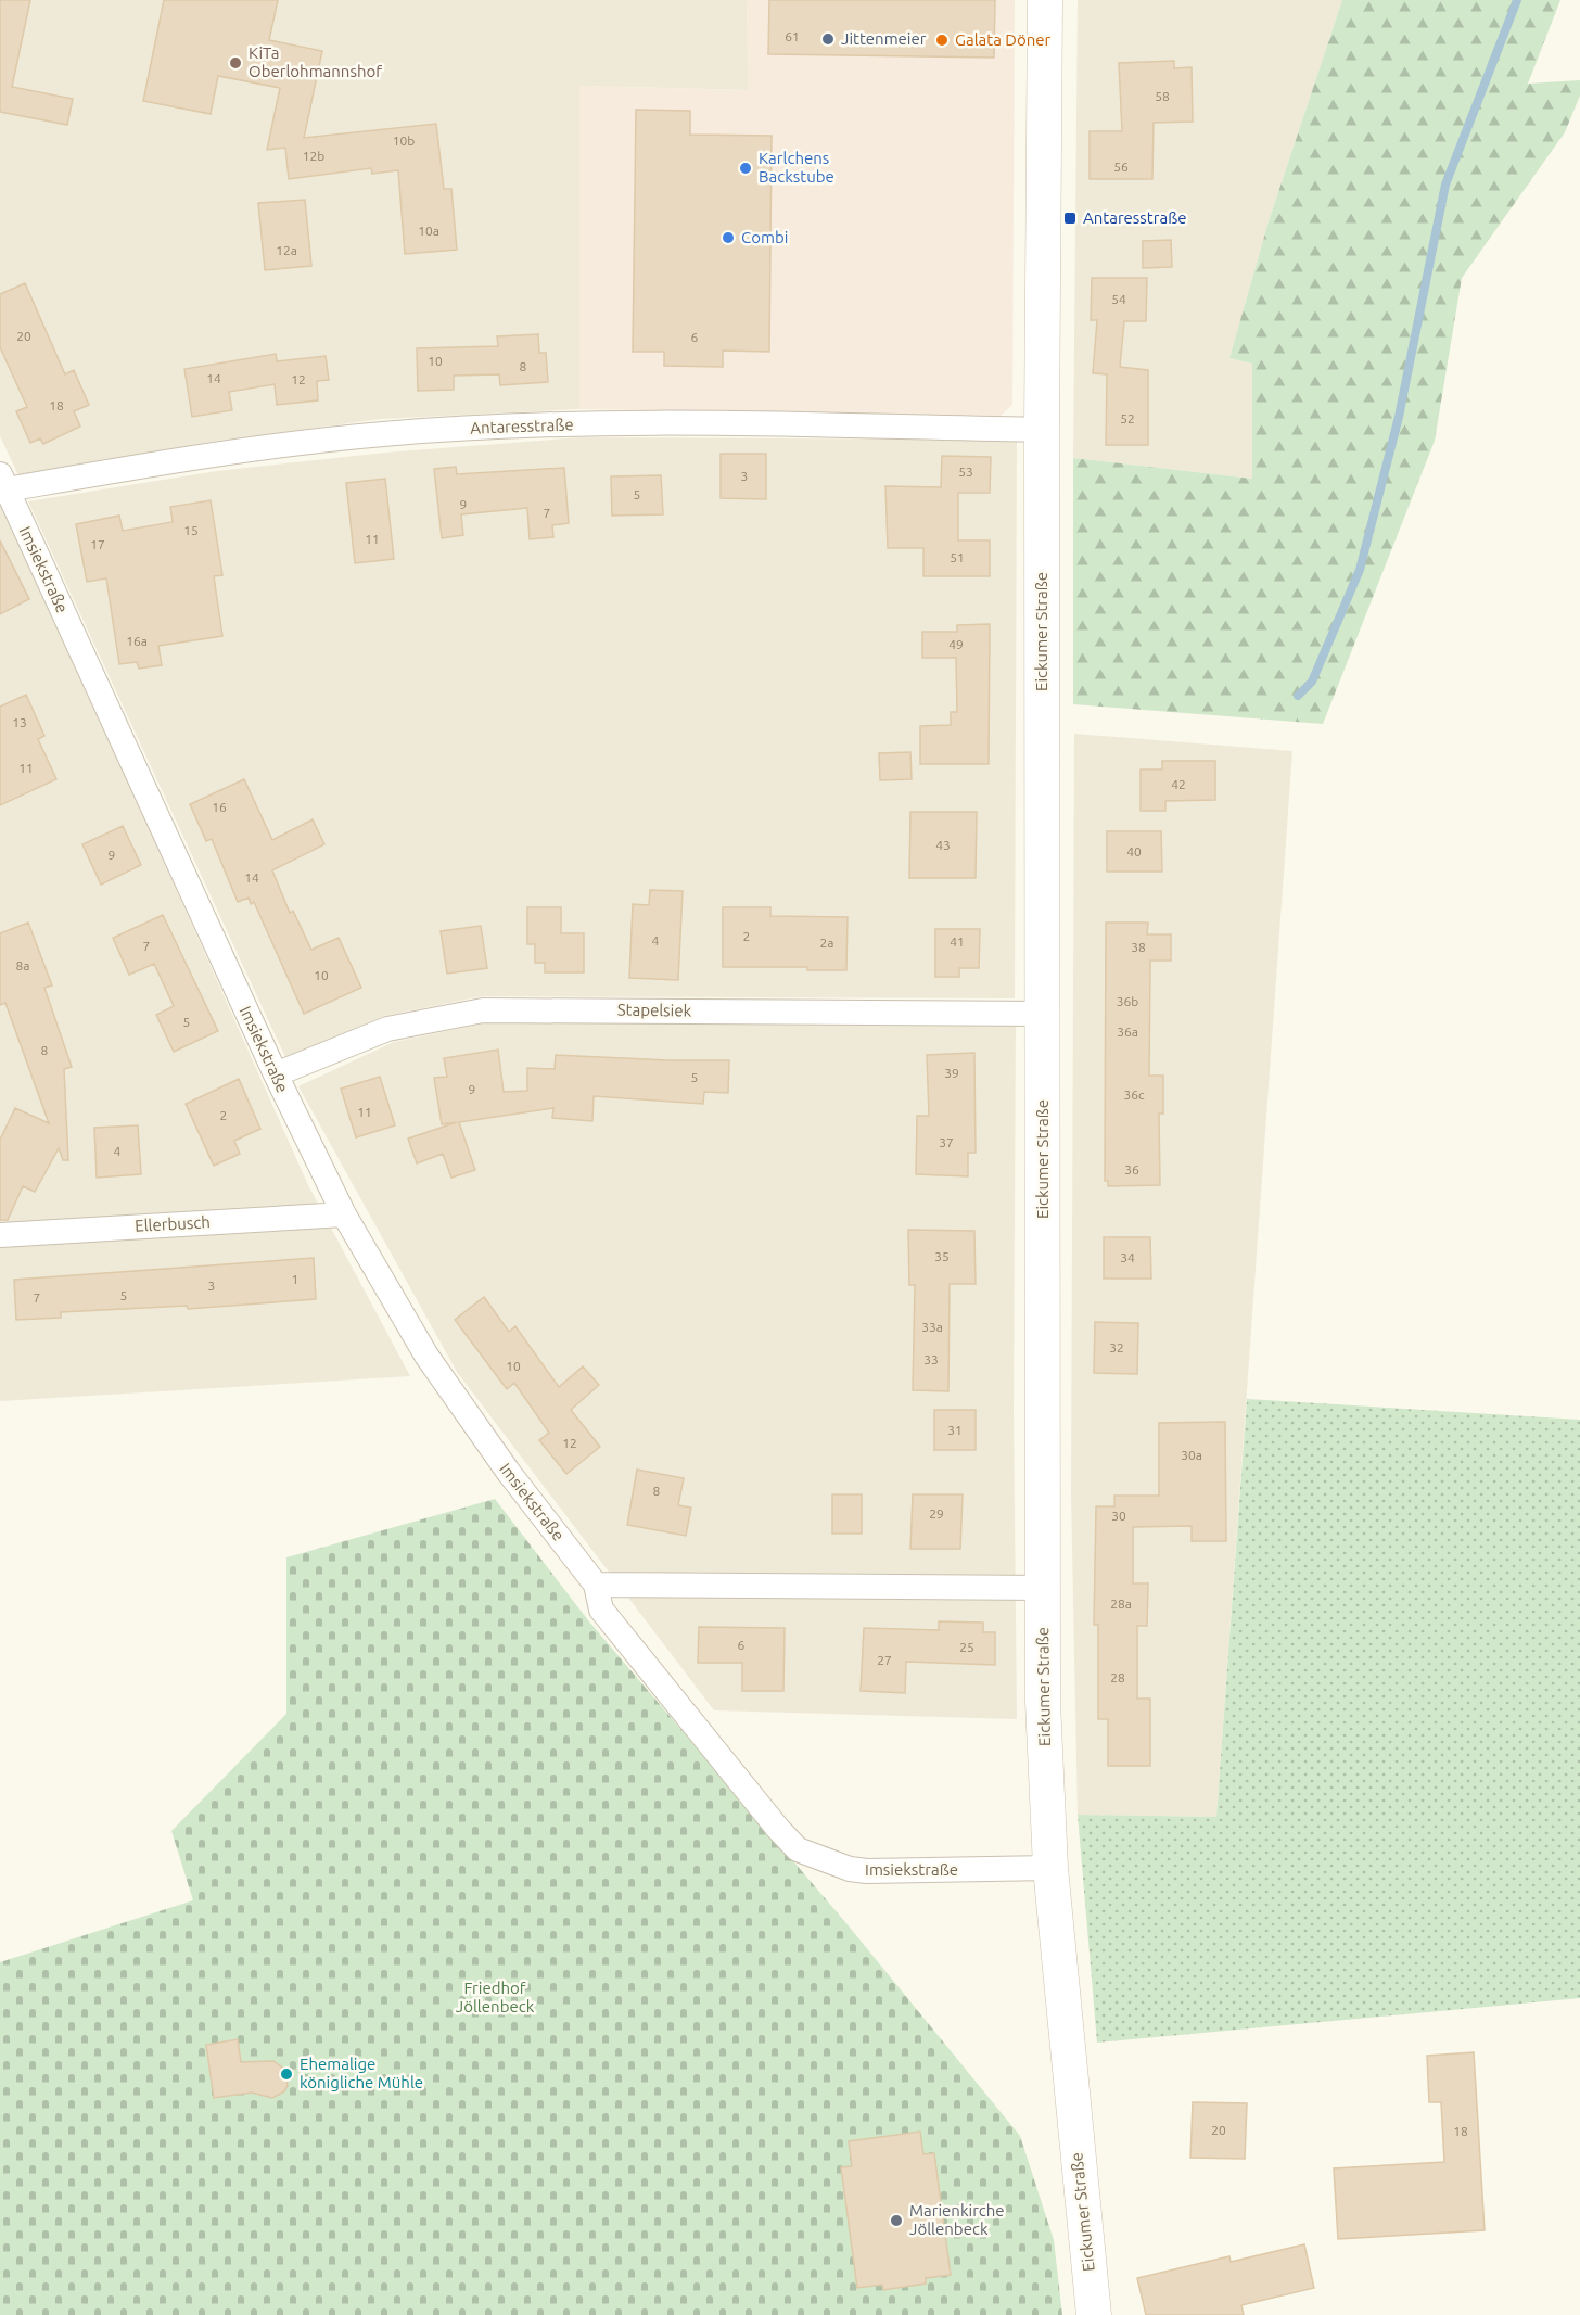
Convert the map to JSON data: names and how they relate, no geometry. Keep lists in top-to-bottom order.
{
  "streets": {
    "main road": ["Eickumer Straße"],
    "street": [
      "Antaresstraße",
      "Imsiekstraße",
      "Stapelsiek",
      "Ellerbusch"
    ]
  },
  "crossings": [
    ["Antaresstraße", "Imsiekstraße"],
    ["Antaresstraße", "Eickumer Straße"],
    ["Imsiekstraße", "Eickumer Straße"],
    ["Imsiekstraße", "Stapelsiek"],
    ["Imsiekstraße", "Ellerbusch"],
    ["Eickumer Straße", "Stapelsiek"]
  ],
  "parks": ["Friedhof Jöllenbeck"],
  "places": {
    "other": [
      "Jittenmeier",
      "Galata Döner",
      "KiTa Oberlohmannshof",
      "Karlchens Backstube",
      "Combi",
      "Ehemalige königliche Mühle",
      "Marienkirche Jöllenbeck"
    ],
    "transit": ["Antaresstraße"]
  },
  "house_numbers": [
    "61",
    "58",
    "10b",
    "12b",
    "56",
    "10a",
    "12a",
    "54",
    "20",
    "6",
    "10",
    "8",
    "14",
    "12",
    "18",
    "52",
    "53",
    "3",
    "5",
    "9",
    "7",
    "15",
    "11",
    "17",
    "51",
    "16a",
    "49",
    "13",
    "11",
    "42",
    "16",
    "43",
    "40",
    "9",
    "14",
    "2",
    "4",
    "41",
    "2a",
    "7",
    "38",
    "8a",
    "10",
    "36b",
    "5",
    "36a",
    "8",
    "39",
    "5",
    "9",
    "36c",
    "11",
    "2",
    "37",
    "4",
    "36",
    "35",
    "34",
    "1",
    "3",
    "5",
    "7",
    "33a",
    "32",
    "33",
    "10",
    "31",
    "12",
    "30a",
    "8",
    "29",
    "30",
    "28a",
    "6",
    "25",
    "27",
    "28",
    "20",
    "18"
  ]
}
